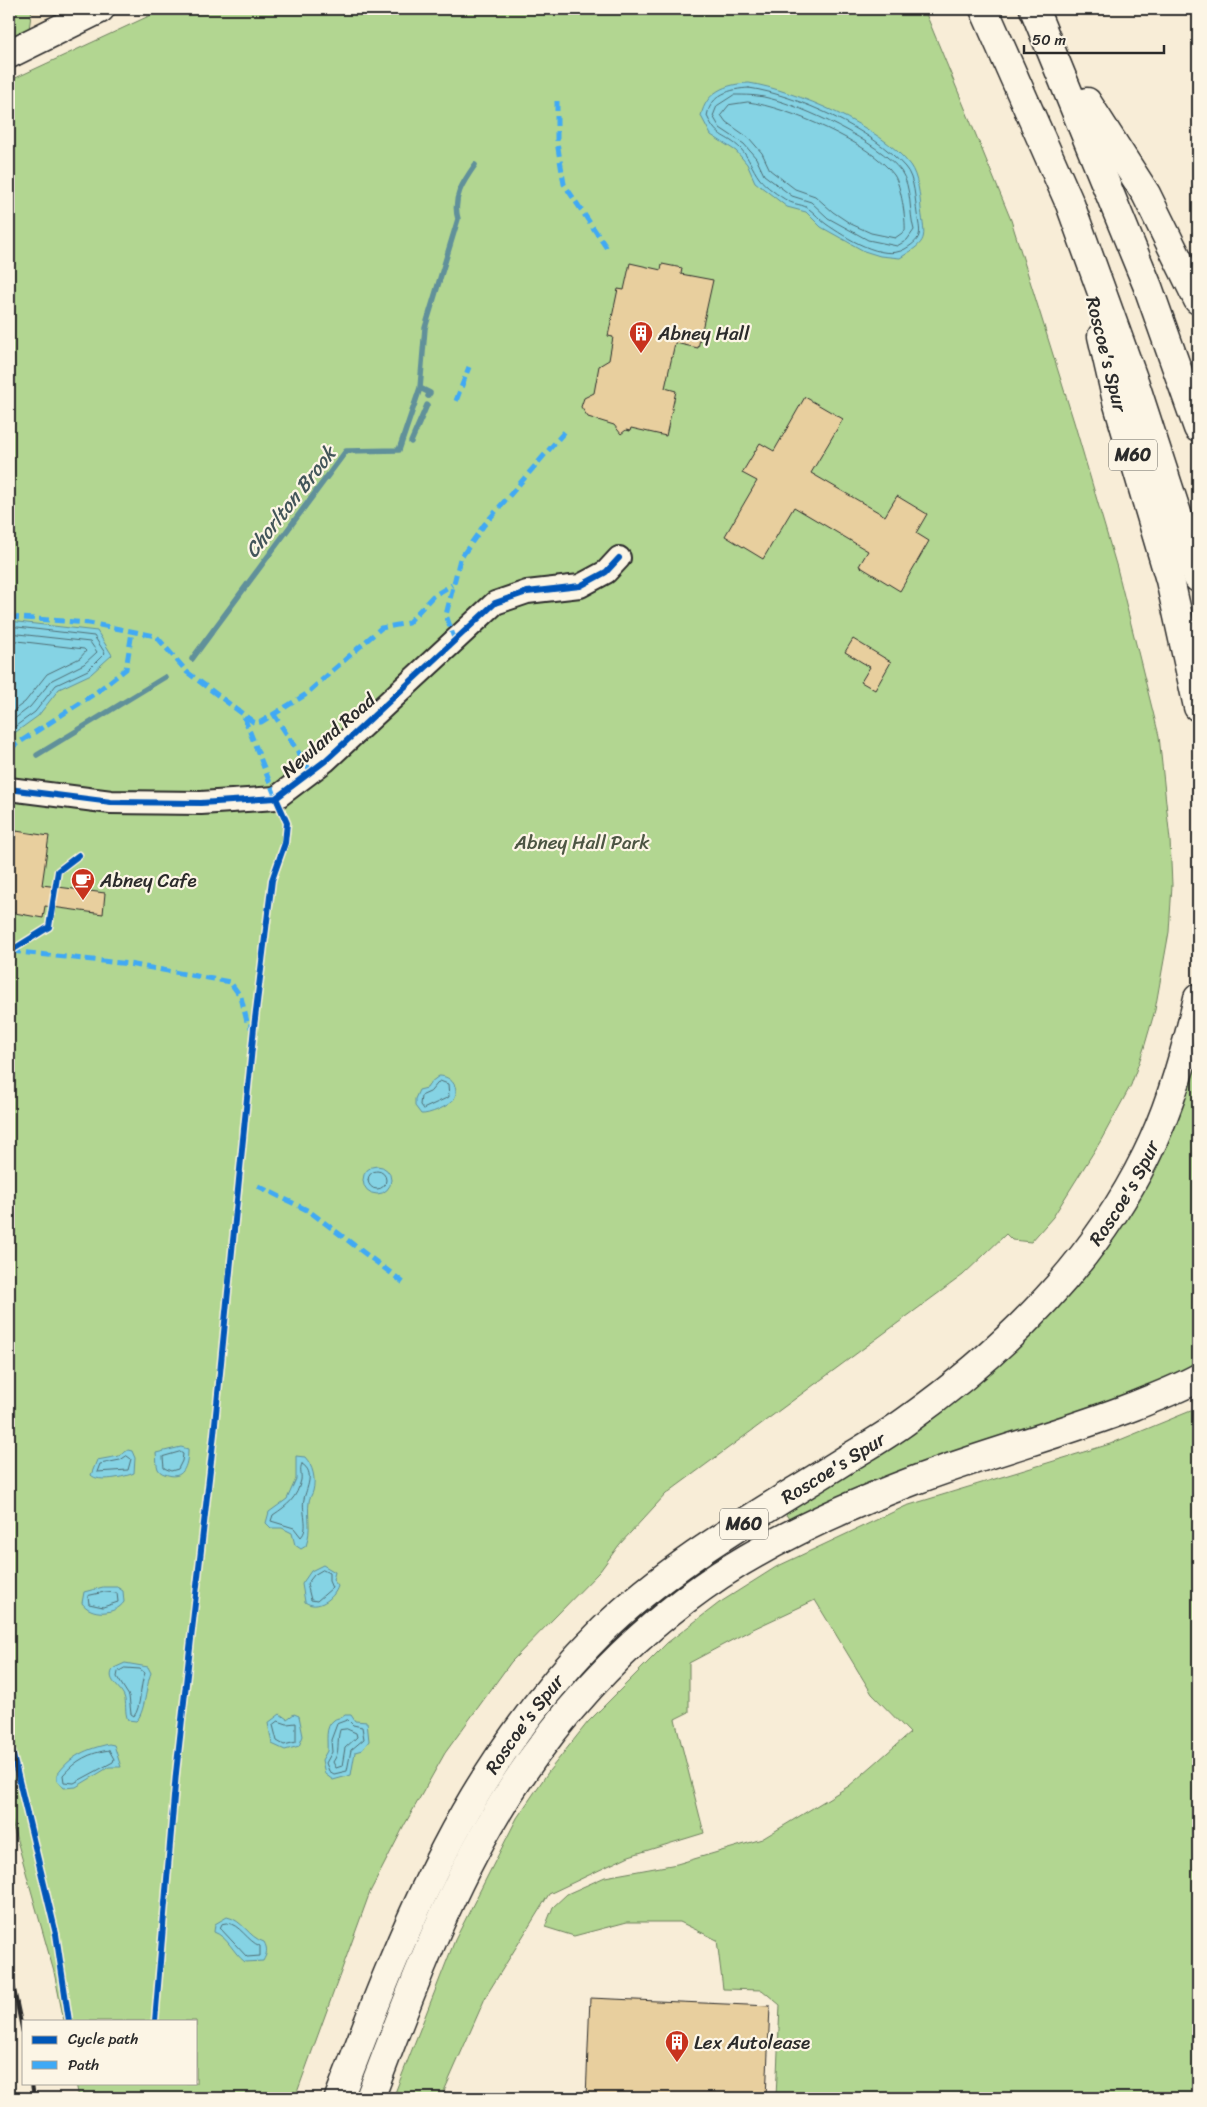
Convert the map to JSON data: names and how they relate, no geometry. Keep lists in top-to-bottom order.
{
  "streets": {
    "main road": ["Roscoe's Spur", "M60"],
    "street": ["Newland Road"]
  },
  "crossings": [
    ["Roscoe's Spur", "M60"]
  ],
  "water": ["Chorlton Brook"],
  "parks": ["Abney Hall Park"],
  "places": {
    "building": ["Abney Hall", "Lex Autolease"],
    "cafe": ["Abney Cafe"]
  },
  "legend": ["Cycle path", "Path"],
  "scale_bar": "50 m"
}
